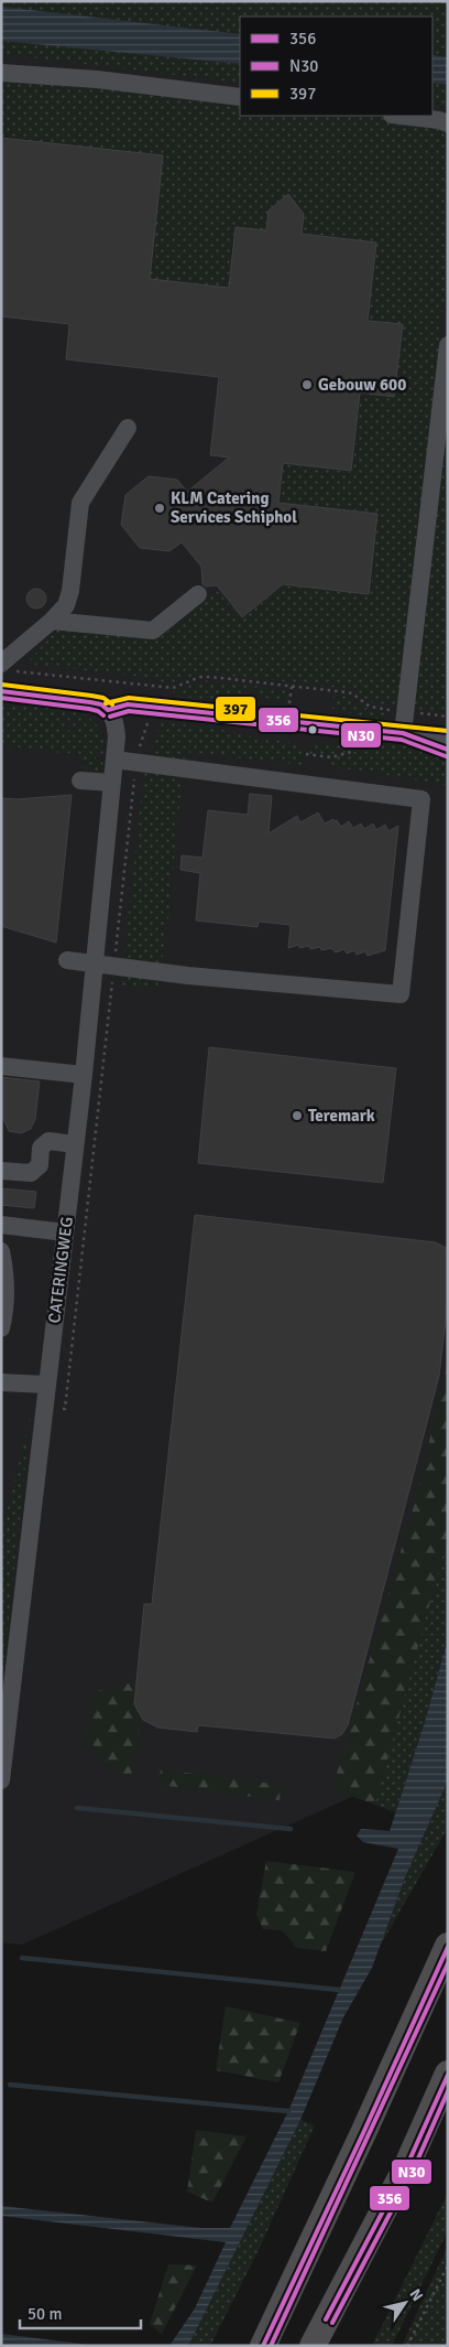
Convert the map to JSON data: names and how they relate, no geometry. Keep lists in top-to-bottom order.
{
  "streets": {
    "street": ["CATERINGWEG"]
  },
  "places": ["Gebouw 600", "KLM Catering Services Schiphol", "Teremark"],
  "lines": ["transit line 397", "transit line 356", "transit line N30"],
  "legend": ["356", "N30", "397"],
  "scale_bar": "50 m",
  "north": "top right"
}
